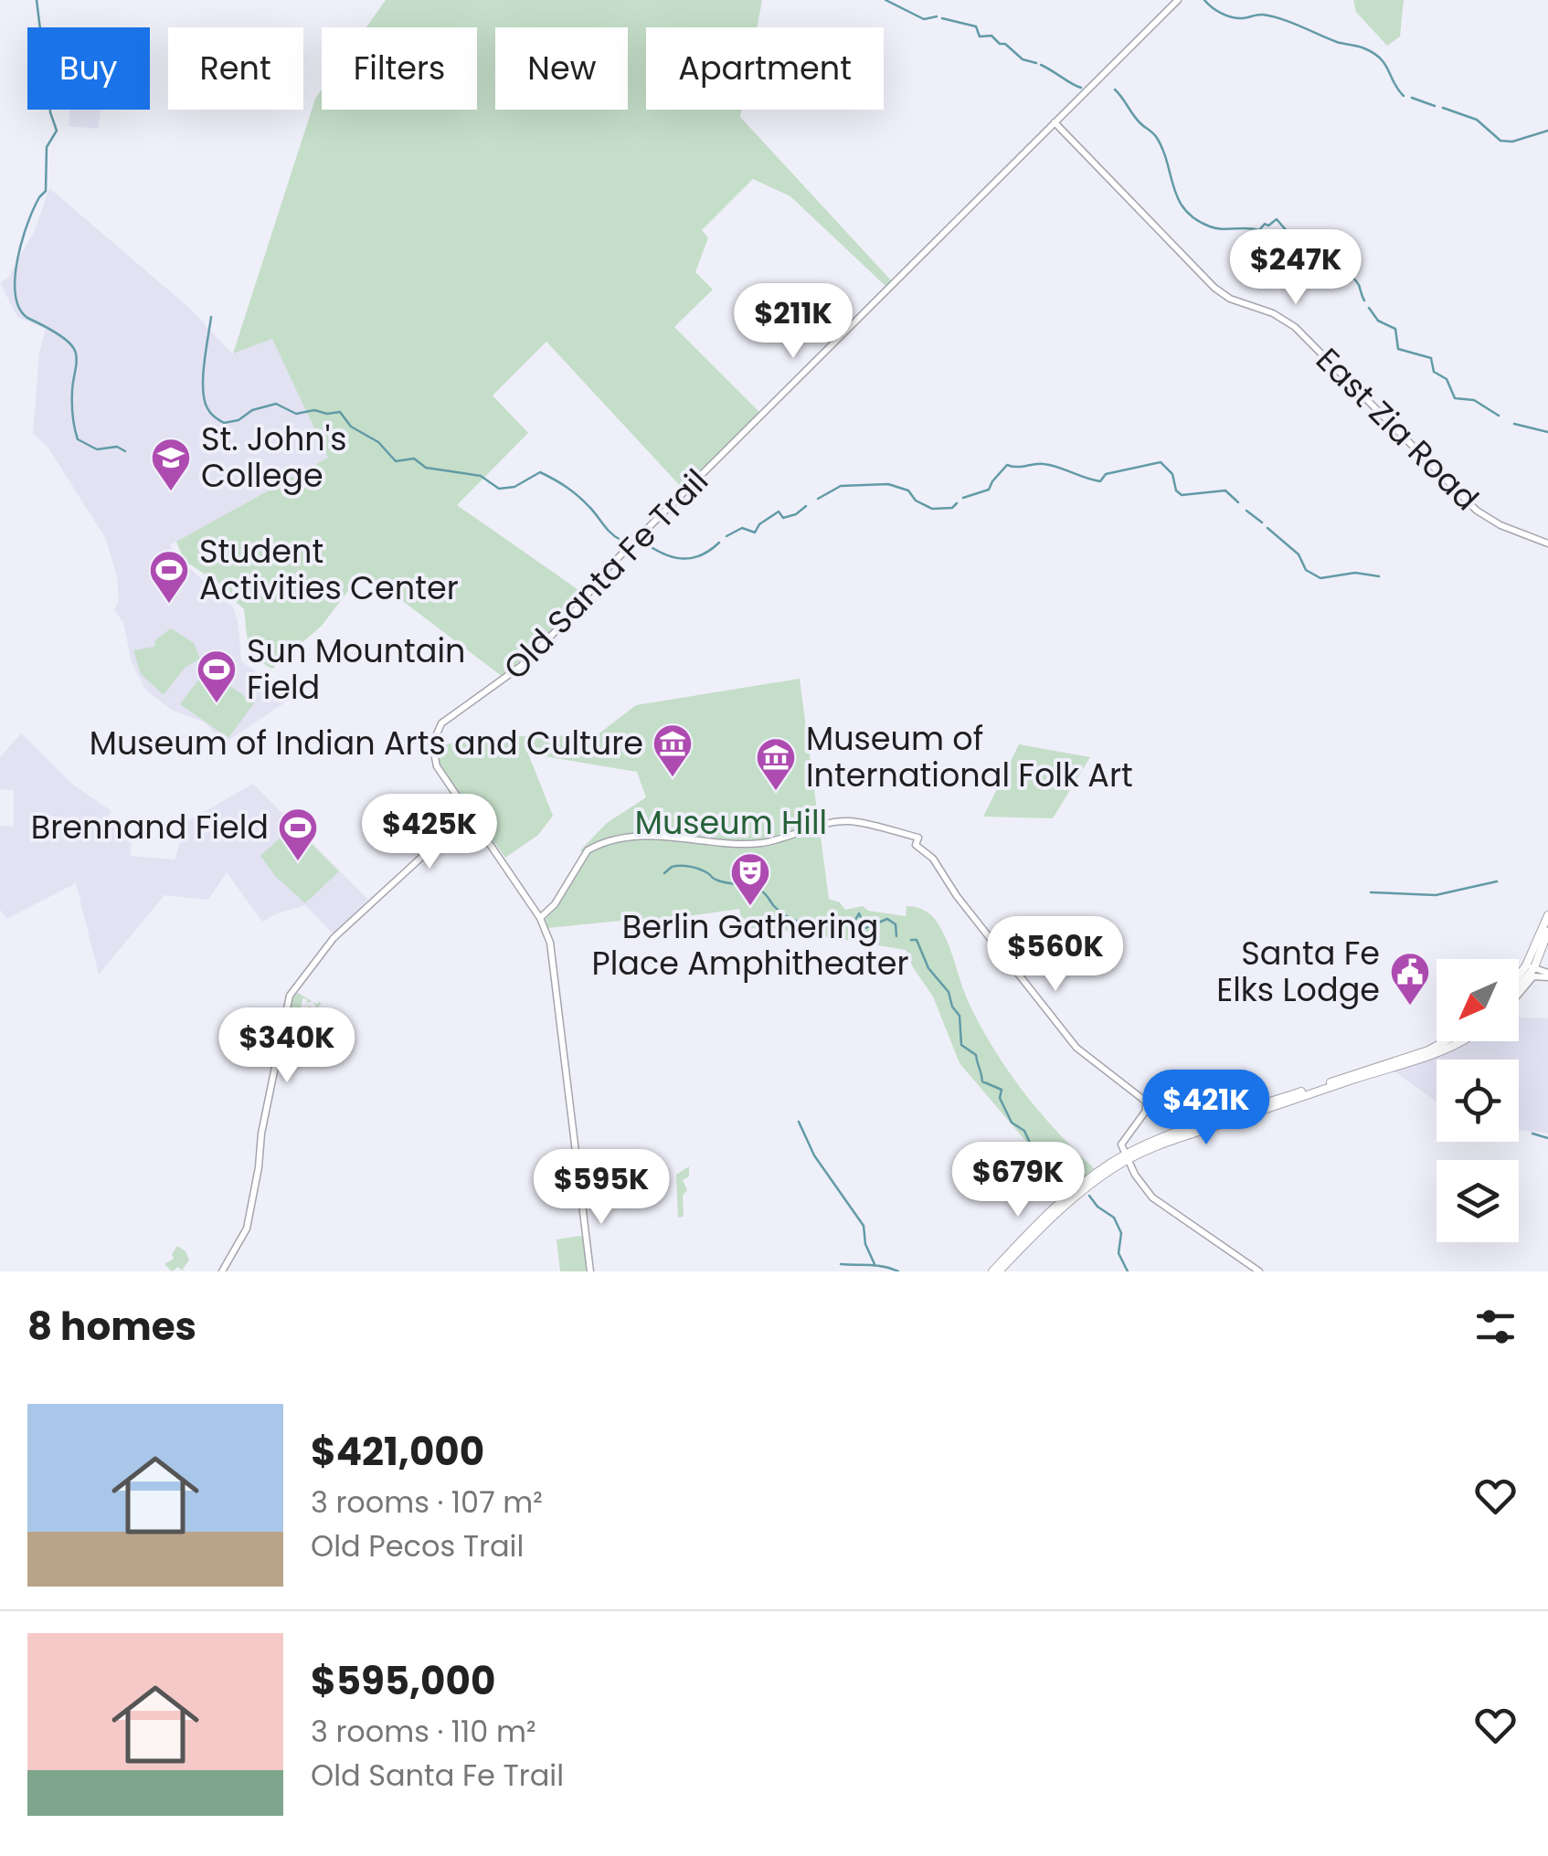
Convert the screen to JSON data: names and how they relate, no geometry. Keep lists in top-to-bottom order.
{
  "streets": {
    "street": ["East Zia Road", "Old Santa Fe Trail"]
  },
  "crossings": [
    ["East Zia Road", "Old Santa Fe Trail"]
  ],
  "parks": ["Museum Hill"],
  "places": {
    "school or university": ["St. John's College"],
    "sports": ["Student Activities Center", "Sun Mountain Field", "Brennand Field"],
    "museum": ["Museum of Indian Arts and Culture", "Museum of International Folk Art"],
    "theatre": ["Berlin Gathering Place Amphitheater"],
    "public building": ["Santa Fe Elks Lodge"]
  },
  "north": "bottom left",
  "page": {
    "chip": [
      "Buy",
      "Rent",
      "Filters",
      "New",
      "Apartment"
    ],
    "price": [
      "$247K",
      "$211K",
      "$425K",
      "$560K",
      "$340K",
      "$421K",
      "$679K",
      "$595K"
    ],
    "heading": "8 homes",
    "list": [
      {
        "name": "$421,000",
        "note": "3 rooms · 107 m² · Old Pecos Trail"
      },
      {
        "name": "$595,000",
        "note": "3 rooms · 110 m² · Old Santa Fe Trail"
      }
    ]
  }
}
